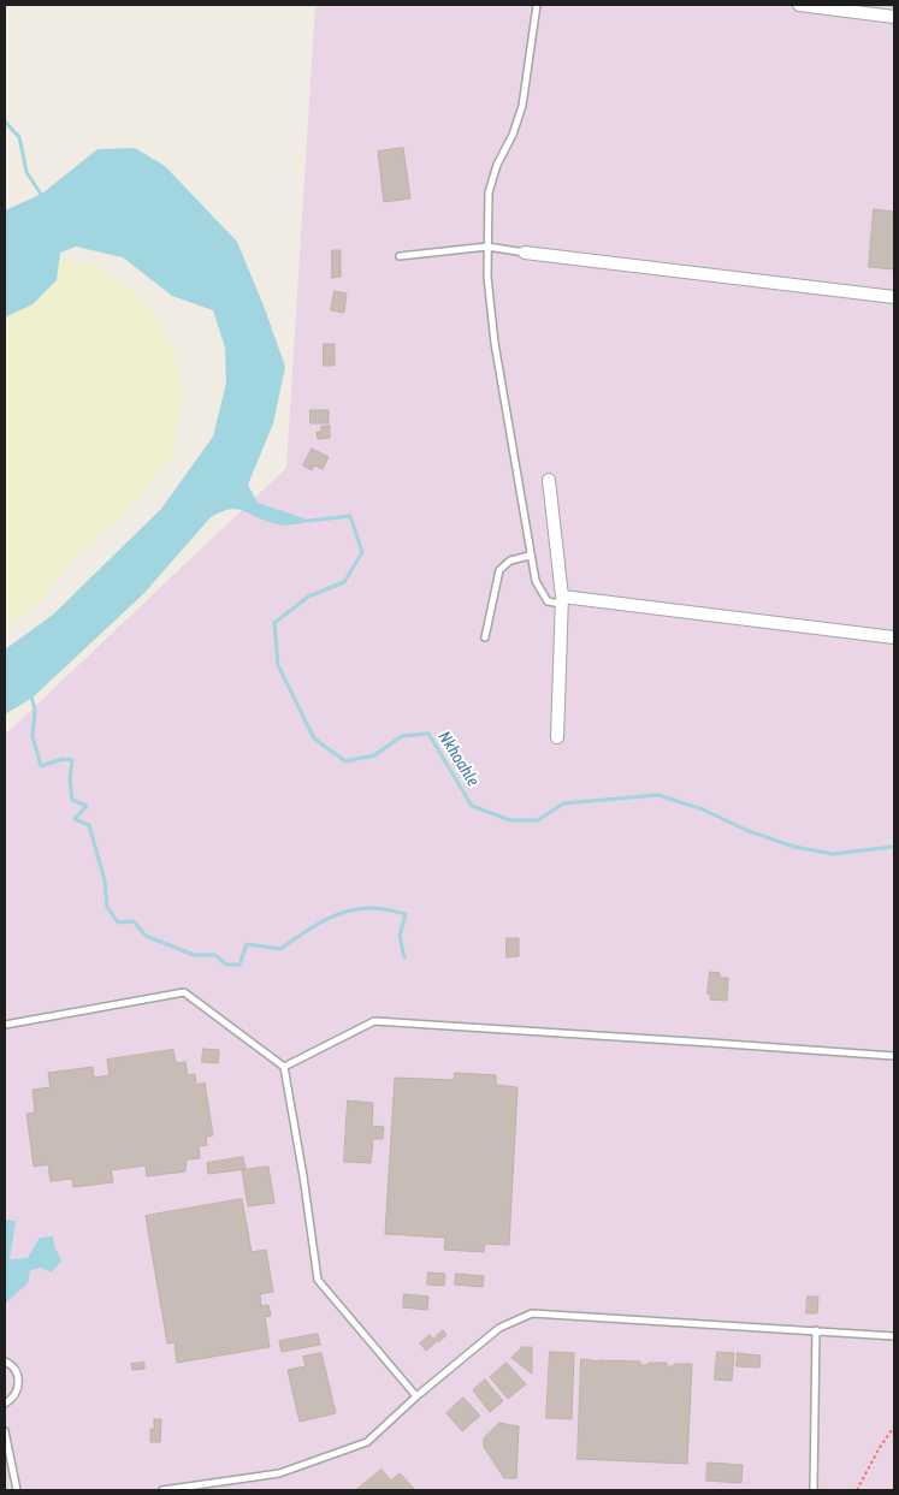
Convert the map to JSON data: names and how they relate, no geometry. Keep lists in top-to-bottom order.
{
  "water": ["Nkhoahle"]
}
